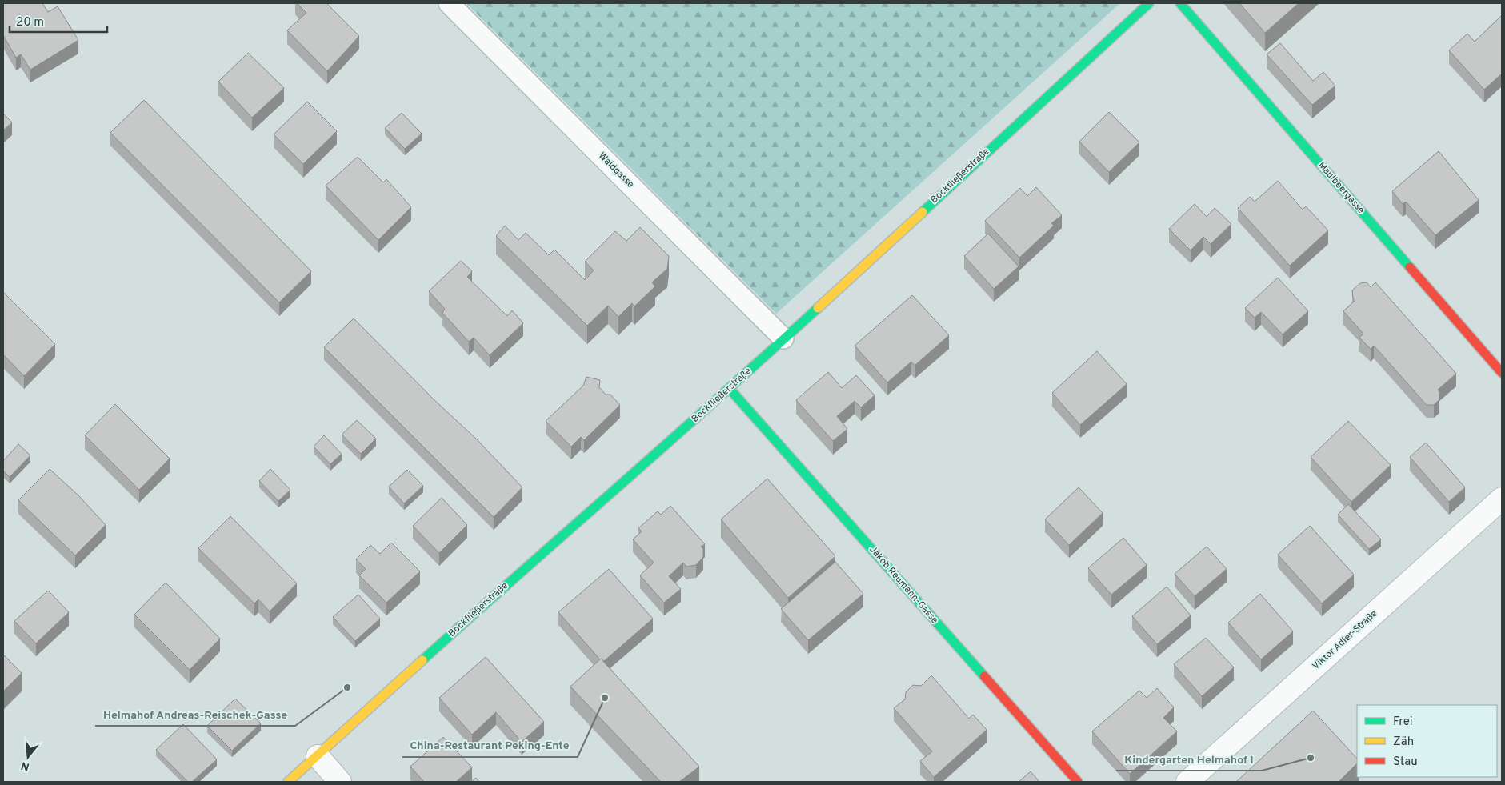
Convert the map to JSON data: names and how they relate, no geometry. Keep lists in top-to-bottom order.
{
  "streets": {
    "main road": ["Bockfließerstraße", "Maulbeergasse", "Jakob Reumann-Gasse"],
    "street": ["Viktor Adler-Straße"],
    "lane": ["Waldgasse"]
  },
  "crossings": [
    ["Waldgasse", "Bockfließerstraße"],
    ["Bockfließerstraße", "Jakob Reumann-Gasse"]
  ],
  "places": ["Helmahof Andreas-Reischek-Gasse", "China-Restaurant Peking-Ente", "Kindergarten Helmahof I"],
  "legend": ["Frei", "Zäh", "Stau"],
  "scale_bar": "20 m",
  "north": "bottom"
}
